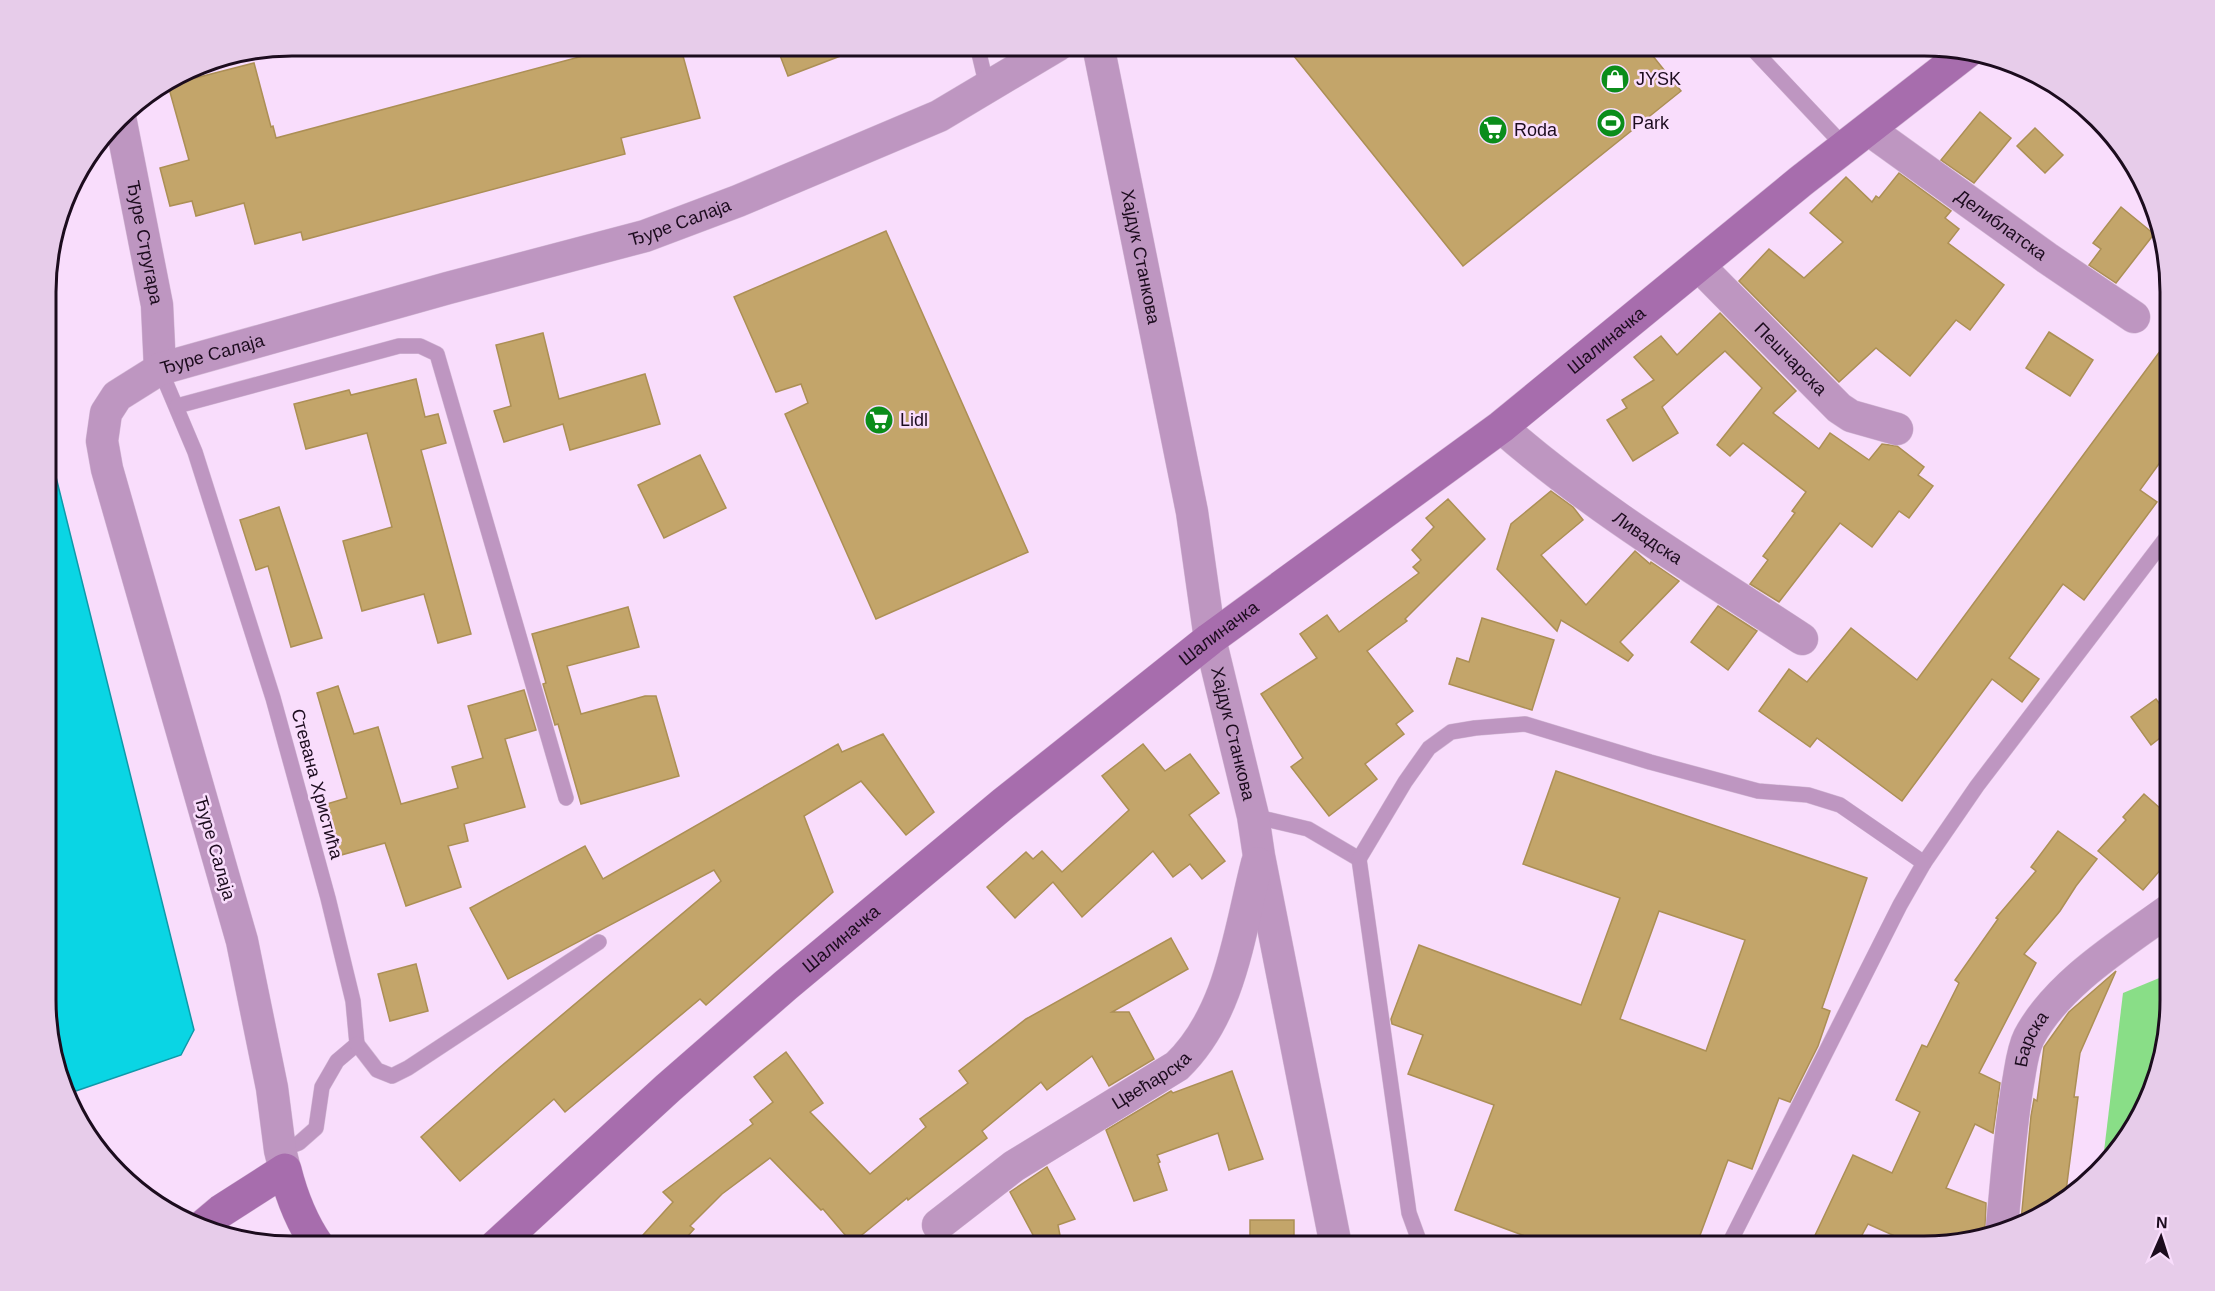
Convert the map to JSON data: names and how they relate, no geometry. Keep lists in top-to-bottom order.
{
  "streets": {
    "main road": ["Ђуре Салаја", "Шалиначка"],
    "street": [
      "Делиблатска",
      "Ђуре Стругара",
      "Хајдук Станкова",
      "Пешчарска",
      "Ливадска",
      "Барска",
      "Цвећарска"
    ],
    "lane": ["Стевана Христића"]
  },
  "crossings": [
    ["Ђуре Салаја", "Ђуре Стругара"],
    ["Ђуре Салаја", "Стевана Христића"],
    ["Делиблатска", "Шалиначка"],
    ["Ђуре Стругара", "Стевана Христића"],
    ["Хајдук Станкова", "Шалиначка"],
    ["Хајдук Станкова", "Цвећарска"],
    ["Шалиначка", "Пешчарска"],
    ["Шалиначка", "Ливадска"]
  ],
  "places": {
    "shop": ["JYSK"],
    "sports": ["Park"],
    "supermarket": ["Roda", "Lidl"]
  },
  "north": "top"
}
